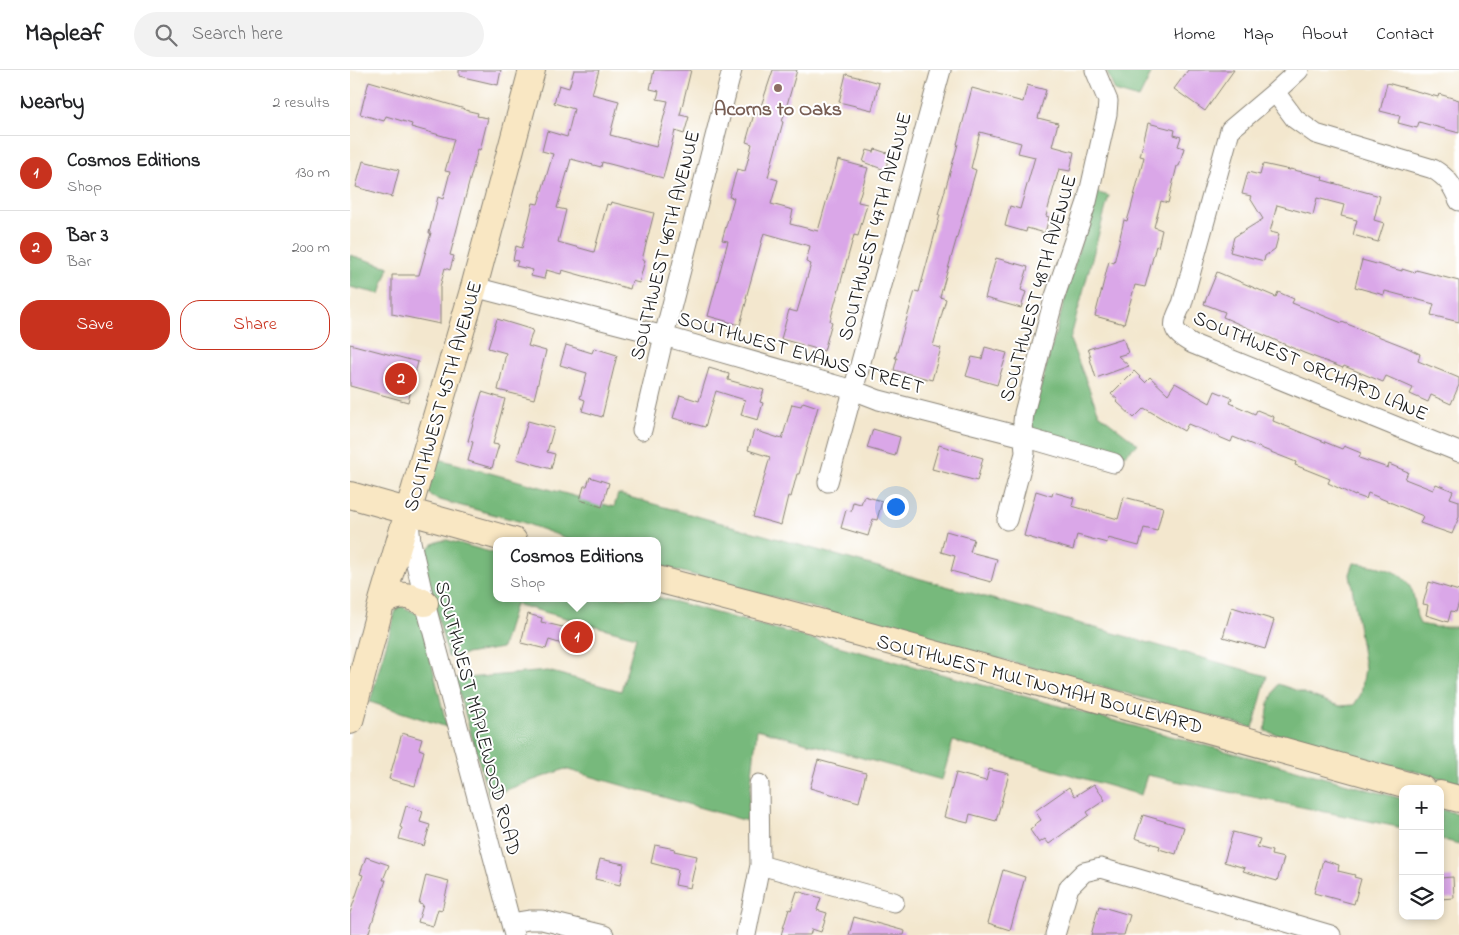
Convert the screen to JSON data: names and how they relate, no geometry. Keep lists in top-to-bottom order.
{
  "streets": {
    "main road": ["SOUTHWEST 45TH AVENUE", "SOUTHWEST MULTNOMAH BOULEVARD"],
    "street": [
      "SOUTHWEST 47TH AVENUE",
      "SOUTHWEST 46TH AVENUE",
      "SOUTHWEST 48TH AVENUE",
      "SOUTHWEST EVANS STREET",
      "SOUTHWEST ORCHARD LANE",
      "SOUTHWEST MAPLEWOOD ROAD"
    ]
  },
  "crossings": [
    ["SOUTHWEST 47TH AVENUE", "SOUTHWEST EVANS STREET"],
    ["SOUTHWEST 46TH AVENUE", "SOUTHWEST EVANS STREET"],
    ["SOUTHWEST 48TH AVENUE", "SOUTHWEST EVANS STREET"],
    ["SOUTHWEST EVANS STREET", "SOUTHWEST 45TH AVENUE"],
    ["SOUTHWEST 45TH AVENUE", "SOUTHWEST MAPLEWOOD ROAD"]
  ],
  "places": ["Acorns to Oaks"],
  "page": {
    "header": "Mapleaf",
    "search": "Search here",
    "nav": [
      "Home",
      "Map",
      "About",
      "Contact"
    ],
    "heading": ["Nearby", "2 results"],
    "list": [
      {
        "mark": "1",
        "name": "Cosmos Editions",
        "note": "Shop",
        "value": "130 m"
      },
      {
        "mark": "2",
        "name": "Bar 3",
        "note": "Bar",
        "value": "200 m"
      }
    ],
    "buttons": ["Save", "Share"],
    "pins": ["2", "1"],
    "popup": ["Cosmos Editions", "Shop"],
    "map_buttons": ["+", "−"]
  }
}
